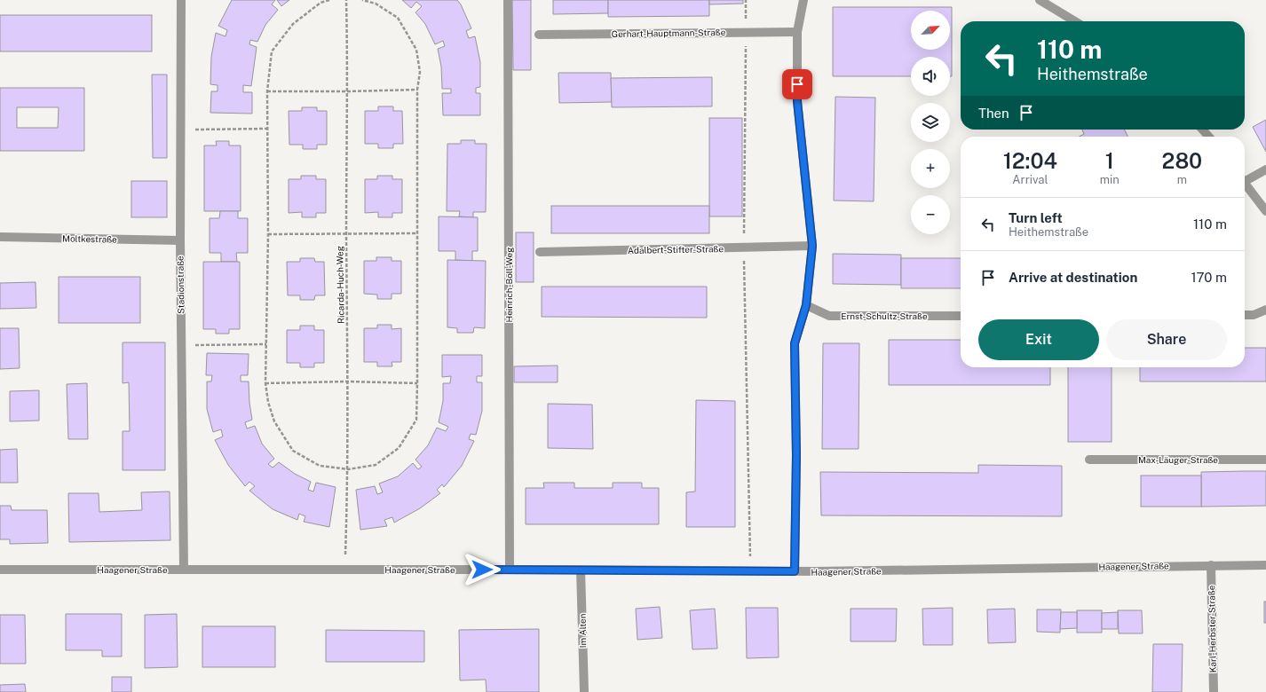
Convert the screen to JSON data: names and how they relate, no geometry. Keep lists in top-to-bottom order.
{
  "streets": {
    "street": [
      "Gerhart-Hauptmann-Straße",
      "Moltkestraße",
      "Adalbert-Stifter-Straße",
      "Stadionstraße",
      "Heinrich-Böll-Weg",
      "Ernst-Schultz-Straße",
      "Max-Läuger-Straße",
      "Haagener Straße",
      "Karl-Herbster-Straße",
      "Im Alten"
    ],
    "path": ["Ricarda-Huch-Weg"]
  },
  "crossings": [
    ["Moltkestraße", "Stadionstraße"],
    ["Stadionstraße", "Haagener Straße"],
    ["Ricarda-Huch-Weg", "Haagener Straße"],
    ["Heinrich-Böll-Weg", "Haagener Straße"],
    ["Haagener Straße", "Karl-Herbster-Straße"],
    ["Haagener Straße", "Im Alten"]
  ],
  "north": "top right",
  "page": {
    "map_buttons": ["+", "−"],
    "turn": ["110 m", "Heithemstraße"],
    "then": "Then",
    "eta": [
      "12:04",
      "Arrival",
      "1",
      "min",
      "280",
      "m"
    ],
    "list": [
      {
        "name": "Turn left",
        "note": "Heithemstraße",
        "value": "110 m"
      },
      {
        "name": "Arrive at destination",
        "value": "170 m"
      }
    ],
    "buttons": ["Exit", "Share"]
  }
}
